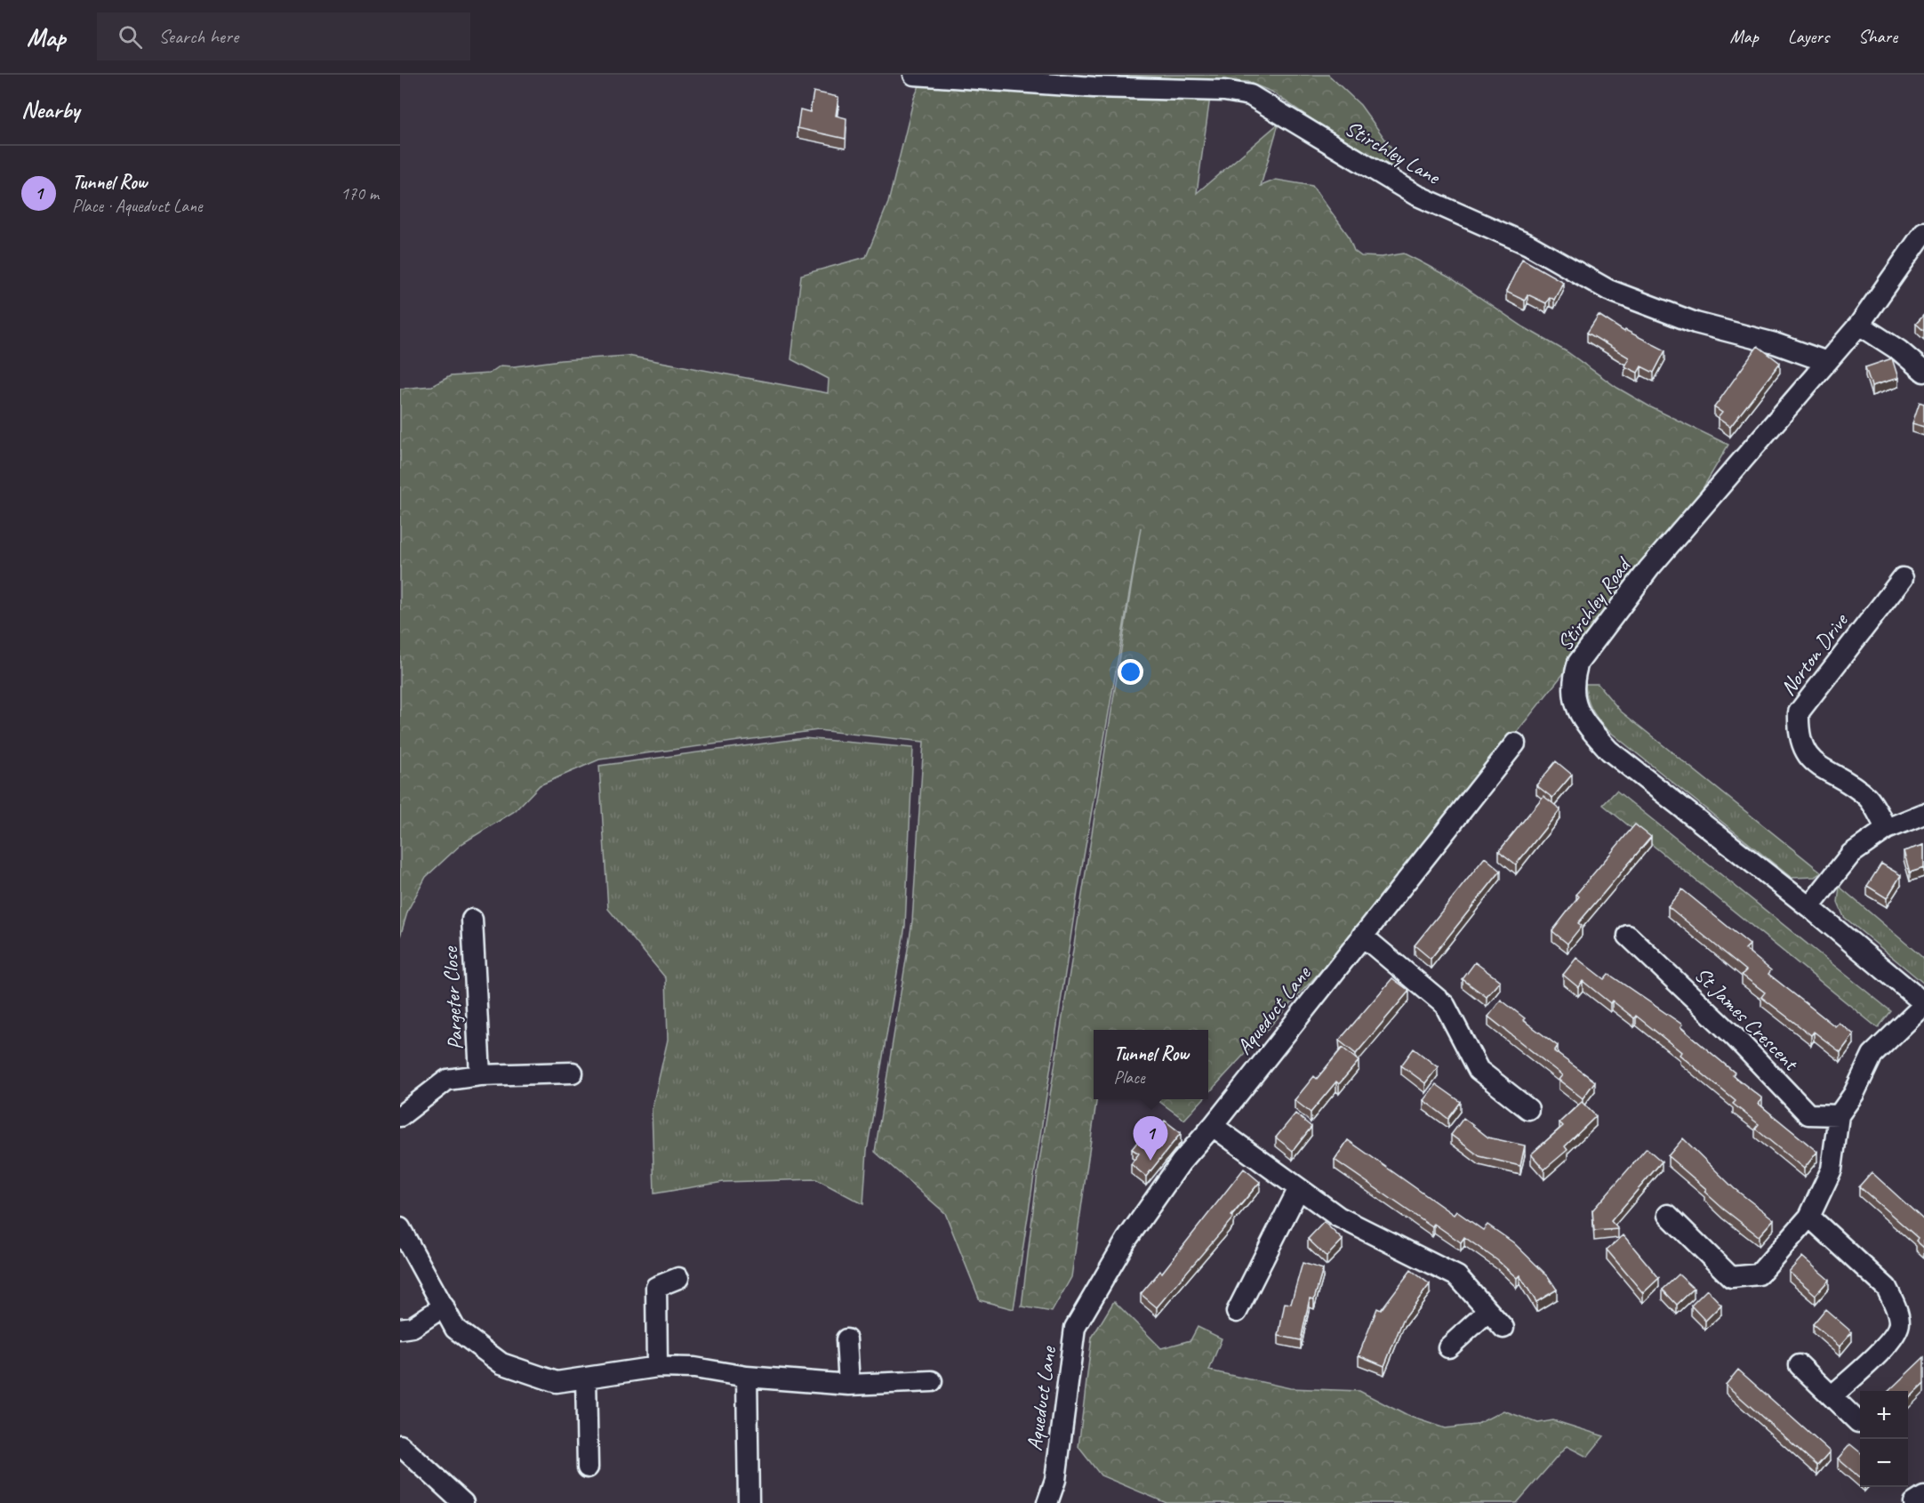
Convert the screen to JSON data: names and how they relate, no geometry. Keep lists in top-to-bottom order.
{
  "streets": {
    "street": [
      "Stirchley Lane",
      "Stirchley Road",
      "Norton Drive",
      "Pargeter Close",
      "Aqueduct Lane",
      "St James Crescent"
    ]
  },
  "crossings": [
    ["Stirchley Lane", "Stirchley Road"]
  ],
  "page": {
    "header": "Map",
    "search": "Search here",
    "nav": ["Map", "Layers", "Share"],
    "heading": "Nearby",
    "list": [
      {
        "mark": "1",
        "name": "Tunnel Row",
        "note": "Place · Aqueduct Lane",
        "value": "170 m"
      }
    ],
    "popup": ["Tunnel Row", "Place"],
    "pins": "1",
    "map_buttons": ["+", "−"]
  }
}
